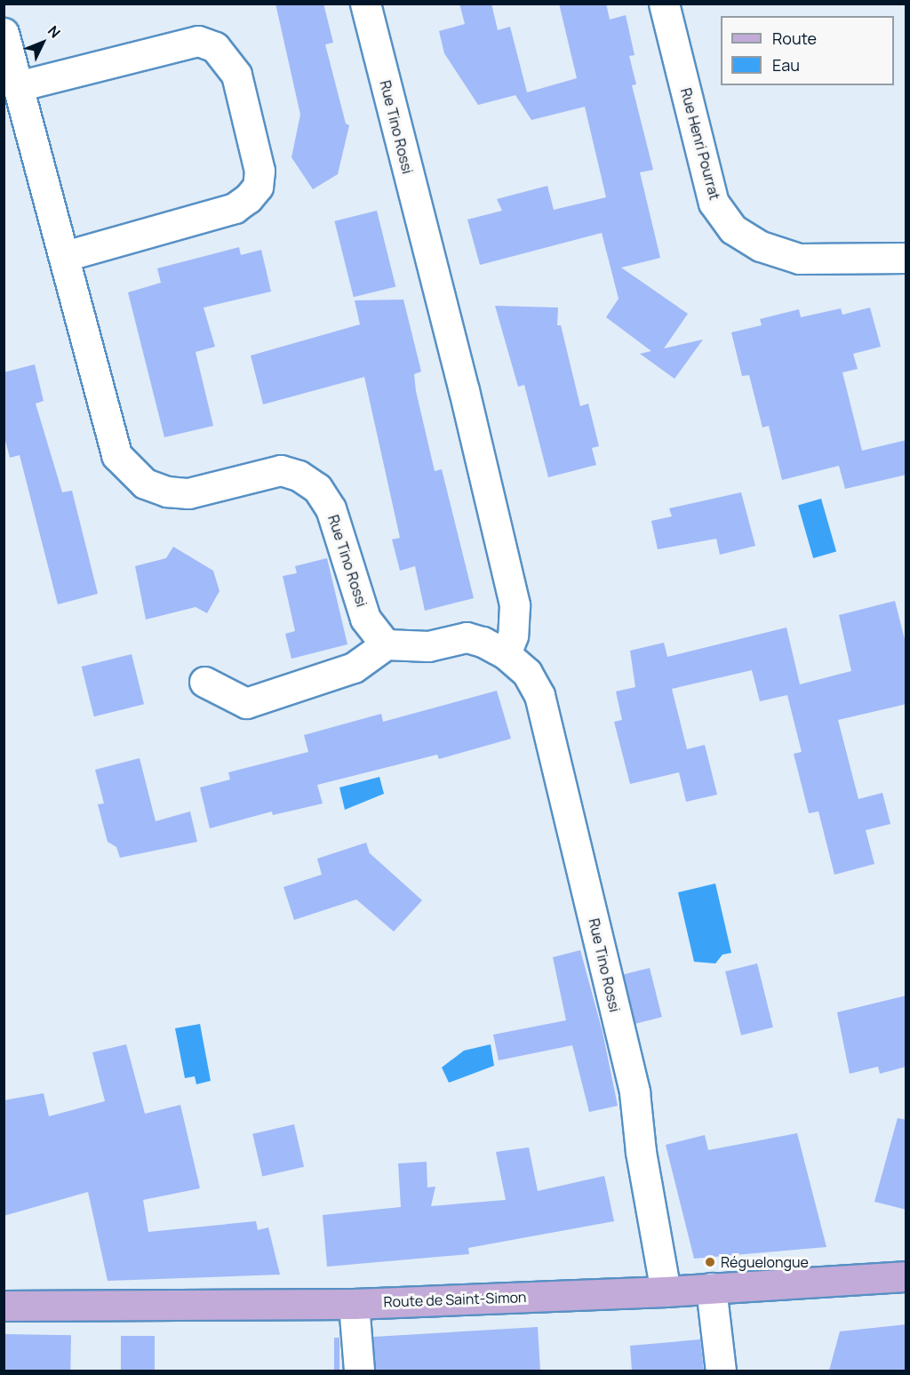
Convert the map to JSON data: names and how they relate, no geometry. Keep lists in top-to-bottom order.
{
  "streets": {
    "main road": ["Route de Saint-Simon"],
    "street": ["Rue Tino Rossi", "Rue Henri Pourrat"]
  },
  "crossings": [
    ["Rue Tino Rossi", "Route de Saint-Simon"]
  ],
  "places": ["Réguelongue"],
  "legend": ["Route", "Eau"],
  "north": "top right"
}
